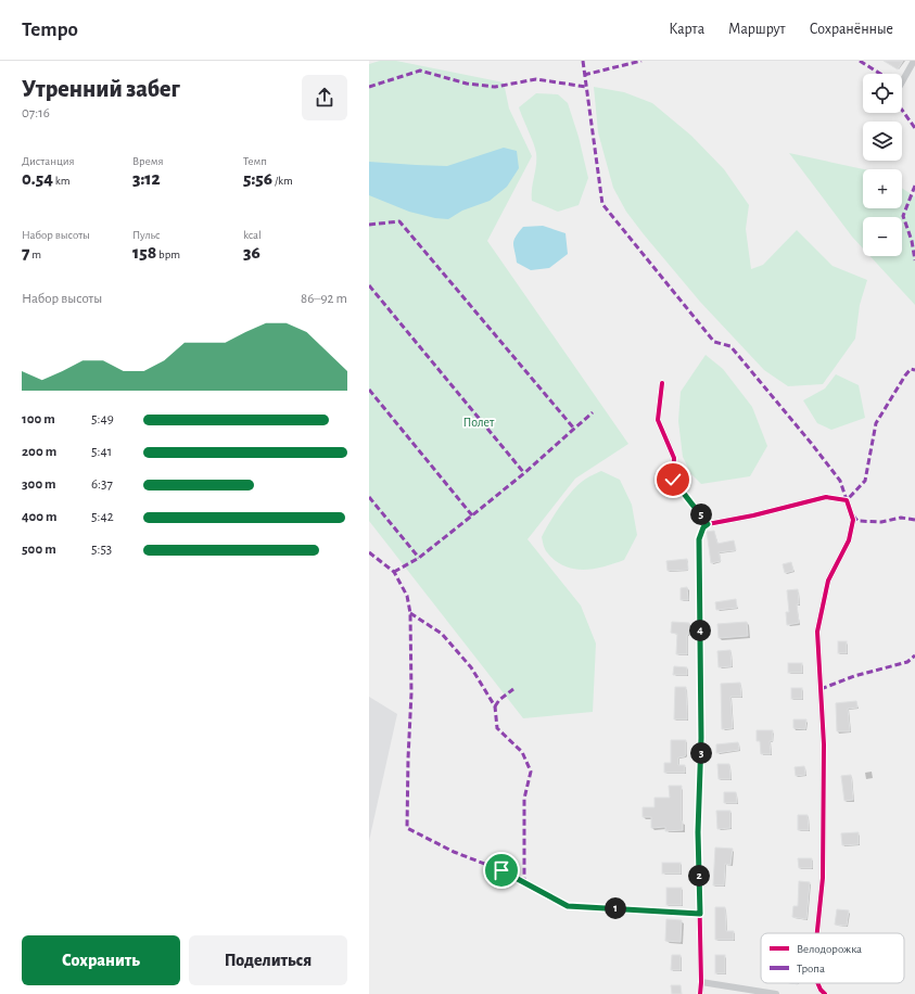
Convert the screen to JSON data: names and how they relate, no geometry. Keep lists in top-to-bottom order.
{
  "parks": ["Полет"],
  "legend": ["Велодорожка", "Тропа"],
  "page": {
    "header": "Tempo",
    "nav": ["Карта", "Маршрут", "Сохранённые"],
    "heading": ["Утренний забег", "07:16"],
    "map_buttons": ["+", "−"],
    "stats": [
      ["Дистанция", "0.54 km"],
      ["Время", "3:12"],
      ["Темп", "5:56 /km"],
      ["Набор высоты", "7 m"],
      ["Пульс", "158 bpm"],
      ["kcal", "36"]
    ],
    "chart": ["Набор высоты", "86–92 m"],
    "list": [
      {
        "name": "100 m",
        "note": "5:49"
      },
      {
        "name": "200 m",
        "note": "5:41"
      },
      {
        "name": "300 m",
        "note": "6:37"
      },
      {
        "name": "400 m",
        "note": "5:42"
      },
      {
        "name": "500 m",
        "note": "5:53"
      }
    ],
    "pins": [
      "5",
      "4",
      "3",
      "2",
      "1"
    ],
    "buttons": ["Сохранить", "Поделиться"]
  }
}
